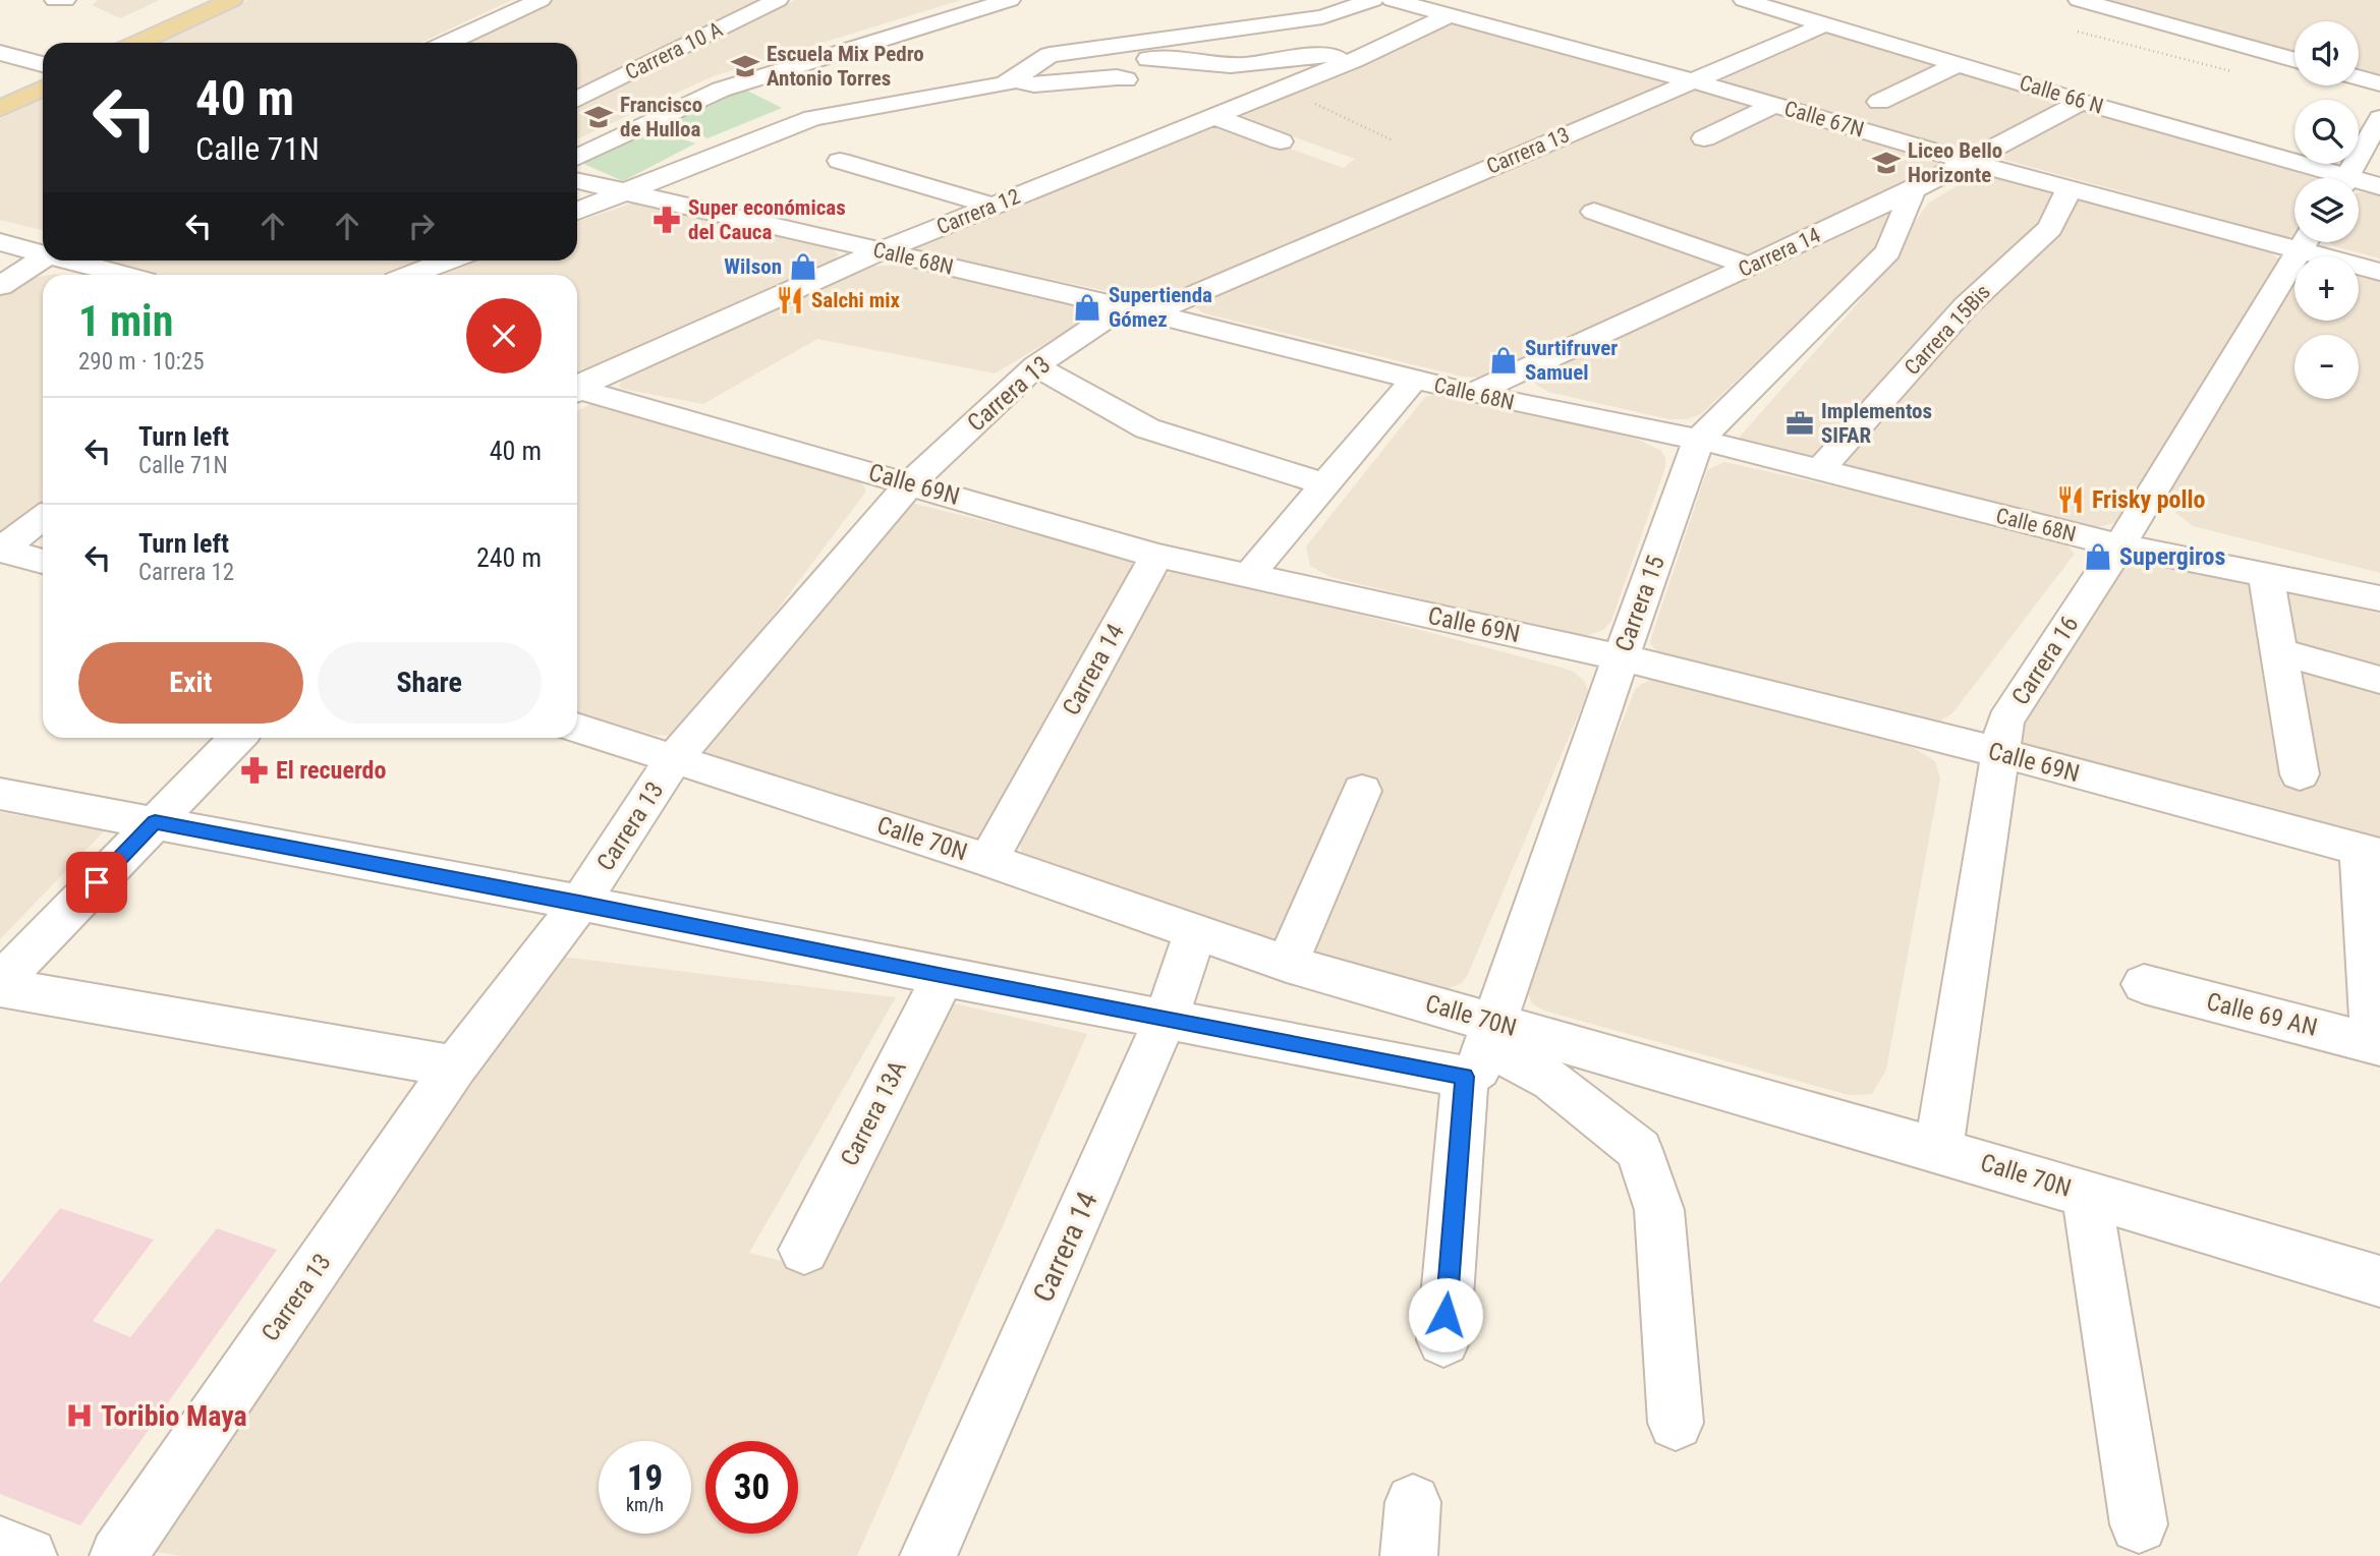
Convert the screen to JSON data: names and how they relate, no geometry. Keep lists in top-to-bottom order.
{
  "streets": {
    "street": [
      "Carrera 10 A",
      "Calle 66 N",
      "Calle 67N",
      "Carrera 13",
      "Carrera 12",
      "Carrera 14",
      "Calle 68N",
      "Carrera 15Bis",
      "Calle 69N",
      "Carrera 15",
      "Carrera 16",
      "Calle 70N",
      "Calle 69 AN",
      "Carrera 13A"
    ]
  },
  "crossings": [
    ["Calle 66 N", "Carrera 13"],
    ["Calle 66 N", "Carrera 14"],
    ["Calle 67N", "Carrera 13"],
    ["Calle 67N", "Carrera 12"],
    ["Calle 67N", "Carrera 14"],
    ["Calle 67N", "Carrera 15Bis"],
    ["Carrera 13", "Calle 68N"],
    ["Carrera 13", "Calle 69N"],
    ["Carrera 13", "Calle 70N"],
    ["Carrera 12", "Calle 68N"],
    ["Carrera 14", "Calle 68N"],
    ["Carrera 14", "Calle 69N"],
    ["Carrera 14", "Carrera 15"],
    ["Carrera 14", "Calle 70N"],
    ["Calle 68N", "Carrera 15Bis"],
    ["Calle 68N", "Carrera 15"],
    ["Calle 68N", "Carrera 16"],
    ["Calle 69N", "Carrera 15"],
    ["Calle 69N", "Carrera 16"],
    ["Carrera 15", "Calle 70N"],
    ["Carrera 16", "Calle 70N"]
  ],
  "places": {
    "school or university": ["Escuela Mix Pedro Antonio Torres", "Francisco de Hulloa", "Liceo Bello Horizonte"],
    "pharmacy": ["Super económicas del Cauca", "El recuerdo"],
    "shop": [
      "Wilson",
      "Supertienda Gómez",
      "Surtifruver Samuel",
      "Supergiros"
    ],
    "restaurant": ["Salchi mix", "Frisky pollo"],
    "office": ["Implementos SIFAR"],
    "hospital": ["Toribio Maya"]
  },
  "page": {
    "map_buttons": ["+", "−"],
    "turn": ["40 m", "Calle 71N"],
    "heading": ["1 min", "290 m · 10:25"],
    "list": [
      {
        "name": "Turn left",
        "note": "Calle 71N",
        "value": "40 m"
      },
      {
        "name": "Turn left",
        "note": "Carrera 12",
        "value": "240 m"
      }
    ],
    "buttons": ["Exit", "Share"],
    "speed": "19 km/h",
    "limit": "30"
  }
}
